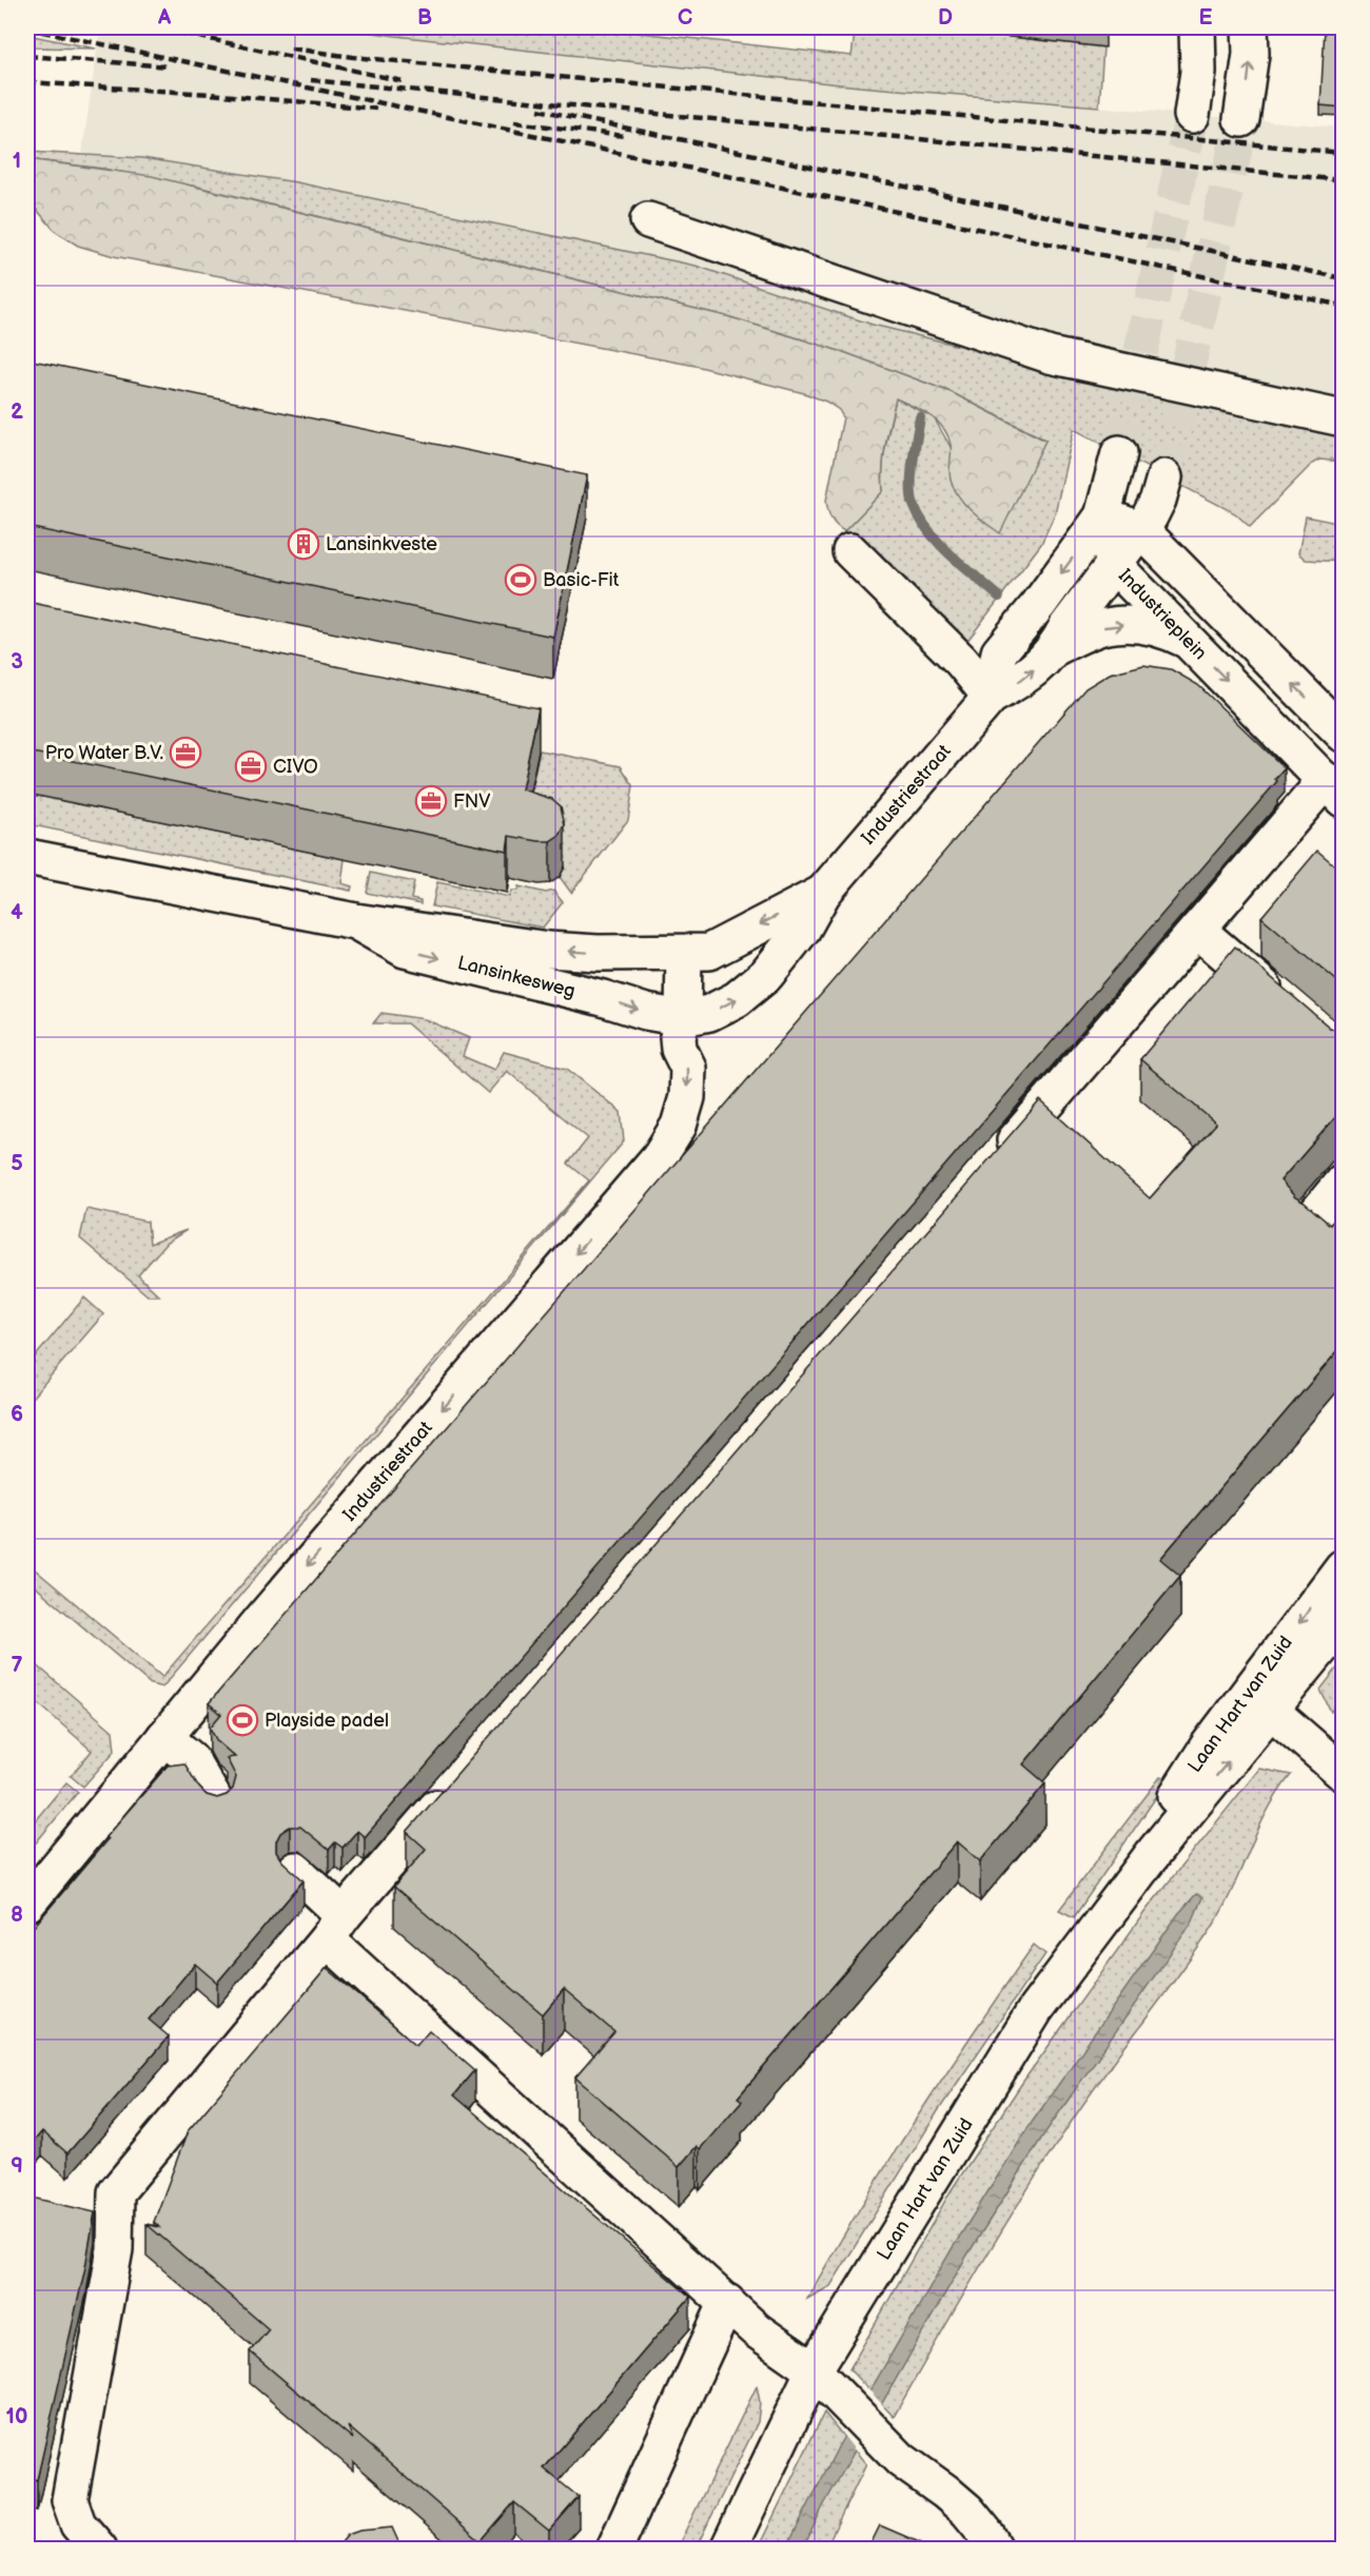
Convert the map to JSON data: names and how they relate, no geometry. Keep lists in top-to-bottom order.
{
  "streets": {
    "main road": [
      "Industrieplein",
      "Industriestraat",
      "Lansinkesweg",
      "Laan Hart van Zuid"
    ]
  },
  "crossings": [
    ["Industrieplein", "Industriestraat"],
    ["Industriestraat", "Lansinkesweg"]
  ],
  "places": {
    "building": ["Lansinkveste"],
    "sports": ["Basic-Fit", "Playside padel"],
    "office": ["Pro Water B.V.", "CIVO", "FNV"]
  },
  "grid": {
    "columns": [
      "A",
      "B",
      "C",
      "D",
      "E"
    ],
    "rows": [
      "1",
      "2",
      "3",
      "4",
      "5",
      "6",
      "7",
      "8",
      "9",
      "10"
    ]
  }
}
